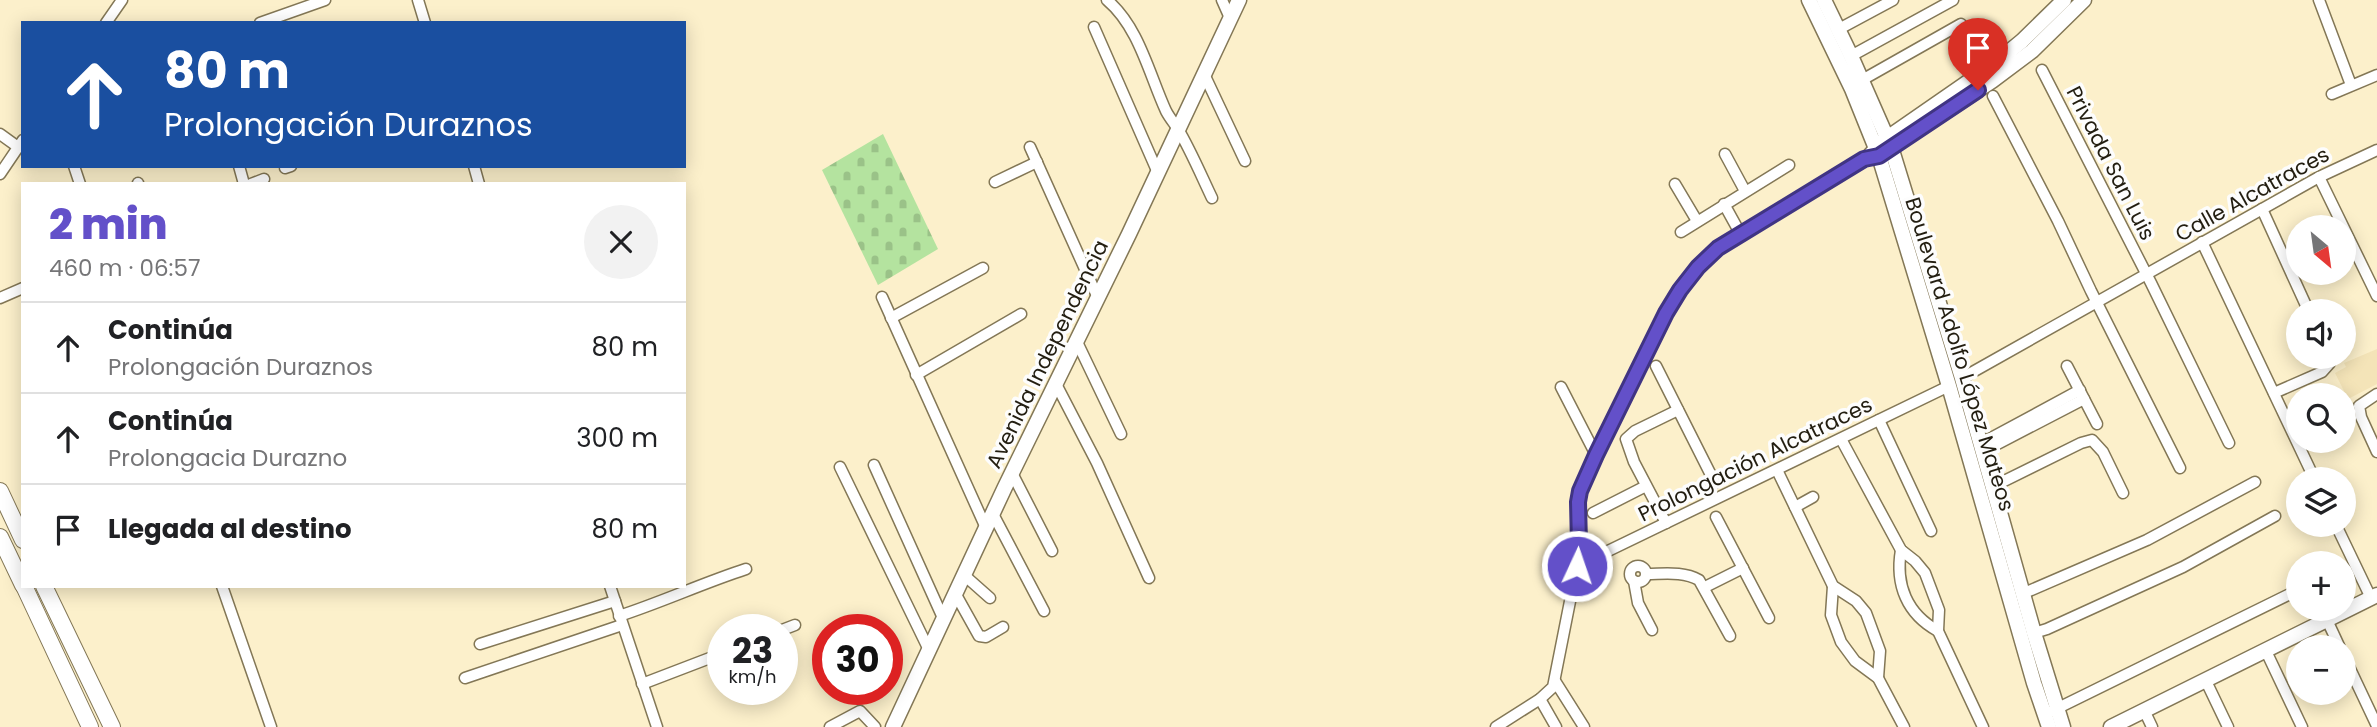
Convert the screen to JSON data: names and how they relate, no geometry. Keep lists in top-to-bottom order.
{
  "streets": {
    "street": [
      "Privada San Luis",
      "Calle Alcatraces",
      "Avenida Independencia",
      "Boulevard Adolfo López Mateos",
      "Prolongación Alcatraces"
    ]
  },
  "crossings": [
    ["Privada San Luis", "Calle Alcatraces"],
    ["Calle Alcatraces", "Boulevard Adolfo López Mateos"],
    ["Boulevard Adolfo López Mateos", "Prolongación Alcatraces"]
  ],
  "north": "bottom right",
  "page": {
    "turn": ["80 m", "Prolongación Duraznos"],
    "heading": ["2 min", "460 m · 06:57"],
    "map_buttons": ["+", "−"],
    "list": [
      {
        "name": "Continúa",
        "note": "Prolongación Duraznos",
        "value": "80 m"
      },
      {
        "name": "Continúa",
        "note": "Prolongacia Durazno",
        "value": "300 m"
      },
      {
        "name": "Llegada al destino",
        "value": "80 m"
      }
    ],
    "speed": "23 km/h",
    "limit": "30"
  }
}
